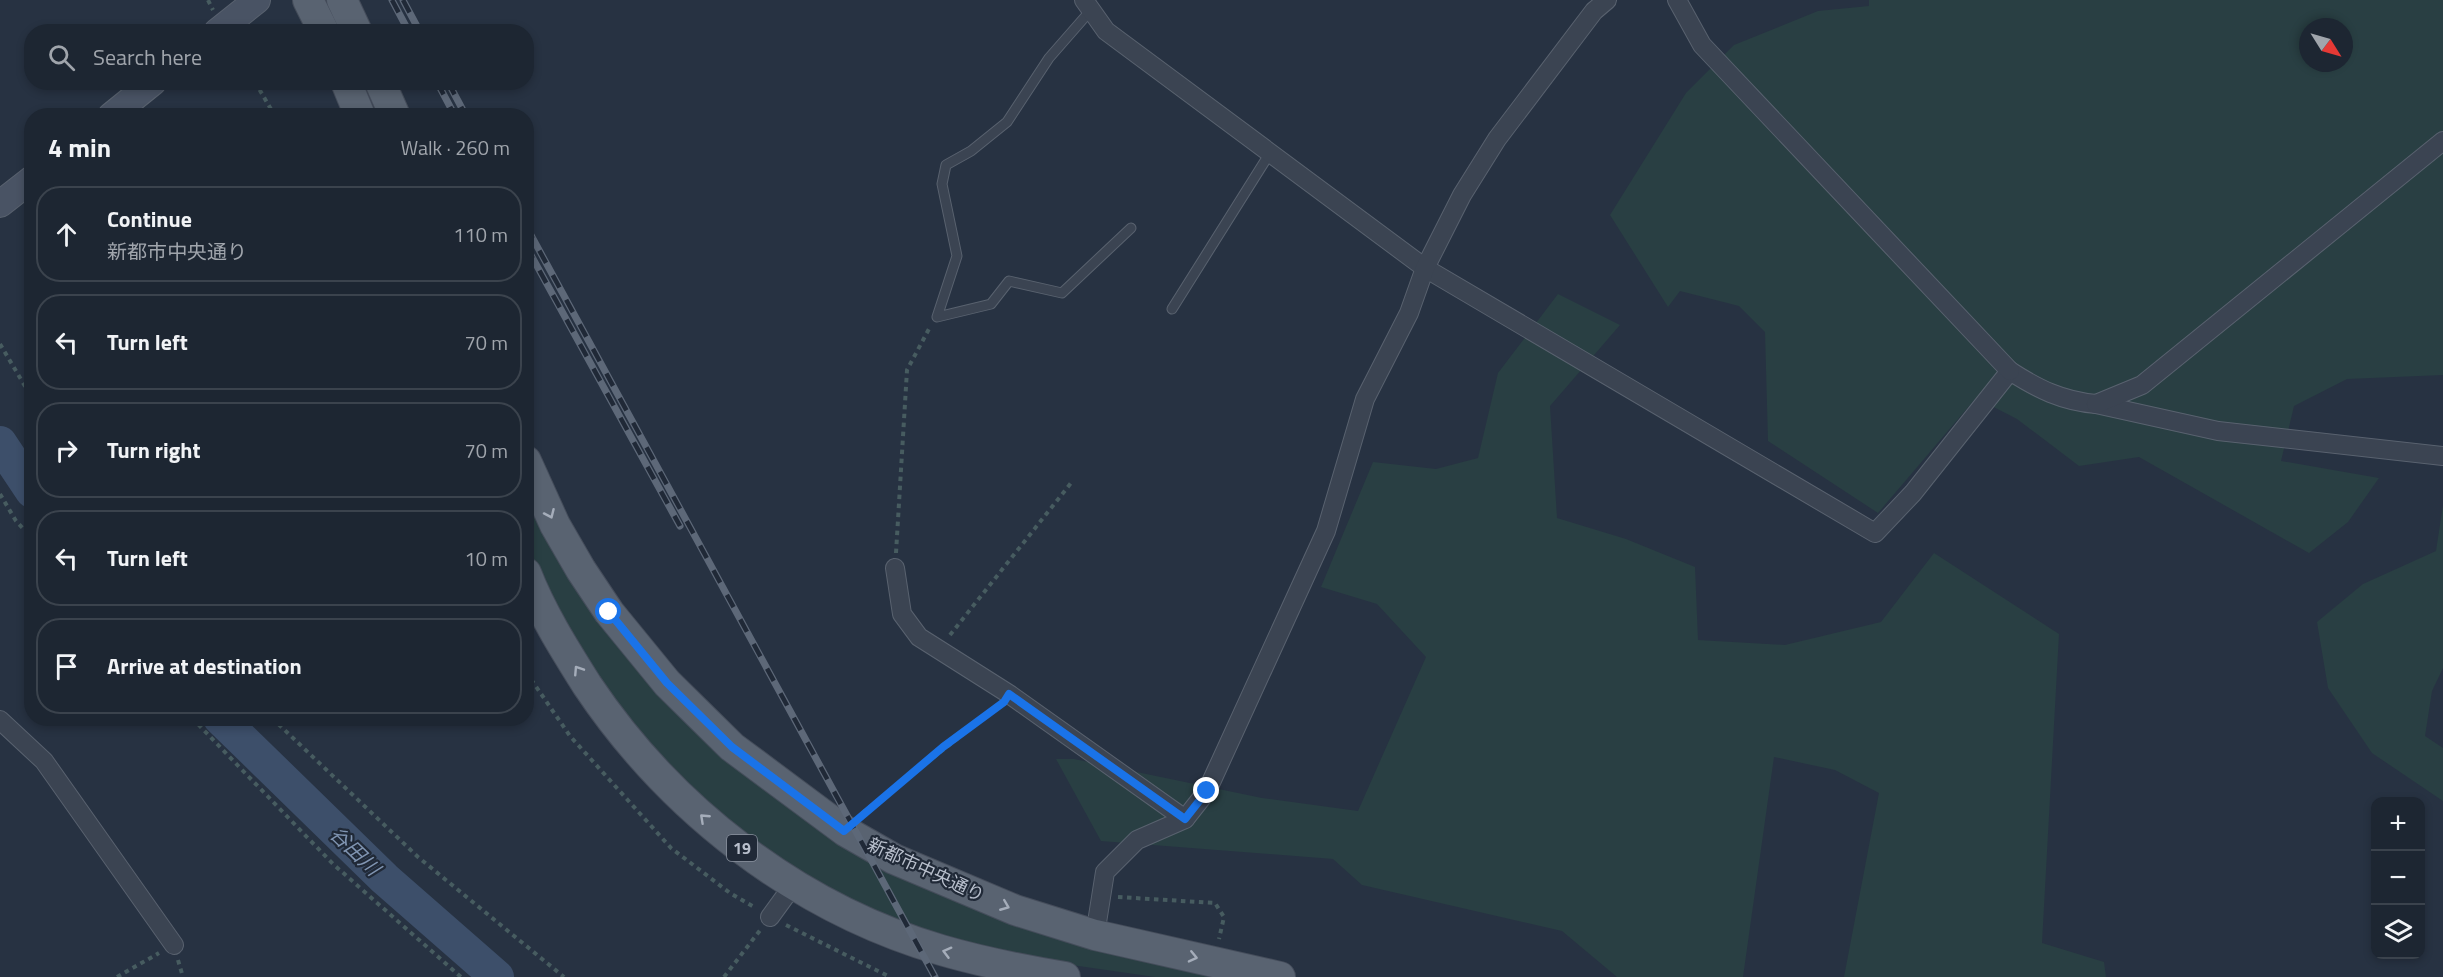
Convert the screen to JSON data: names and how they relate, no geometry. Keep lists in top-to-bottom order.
{
  "streets": {
    "main road": ["19", "新都市中央通り"]
  },
  "water": ["谷田川"],
  "north": "bottom right",
  "page": {
    "search": "Search here",
    "heading": ["4 min", "Walk · 260 m"],
    "list": [
      ["Continue", "新都市中央通り", "110 m"],
      ["Turn left", "70 m"],
      ["Turn right", "70 m"],
      ["Turn left", "10 m"],
      "Arrive at destination"
    ],
    "map_buttons": ["+", "−"]
  }
}
